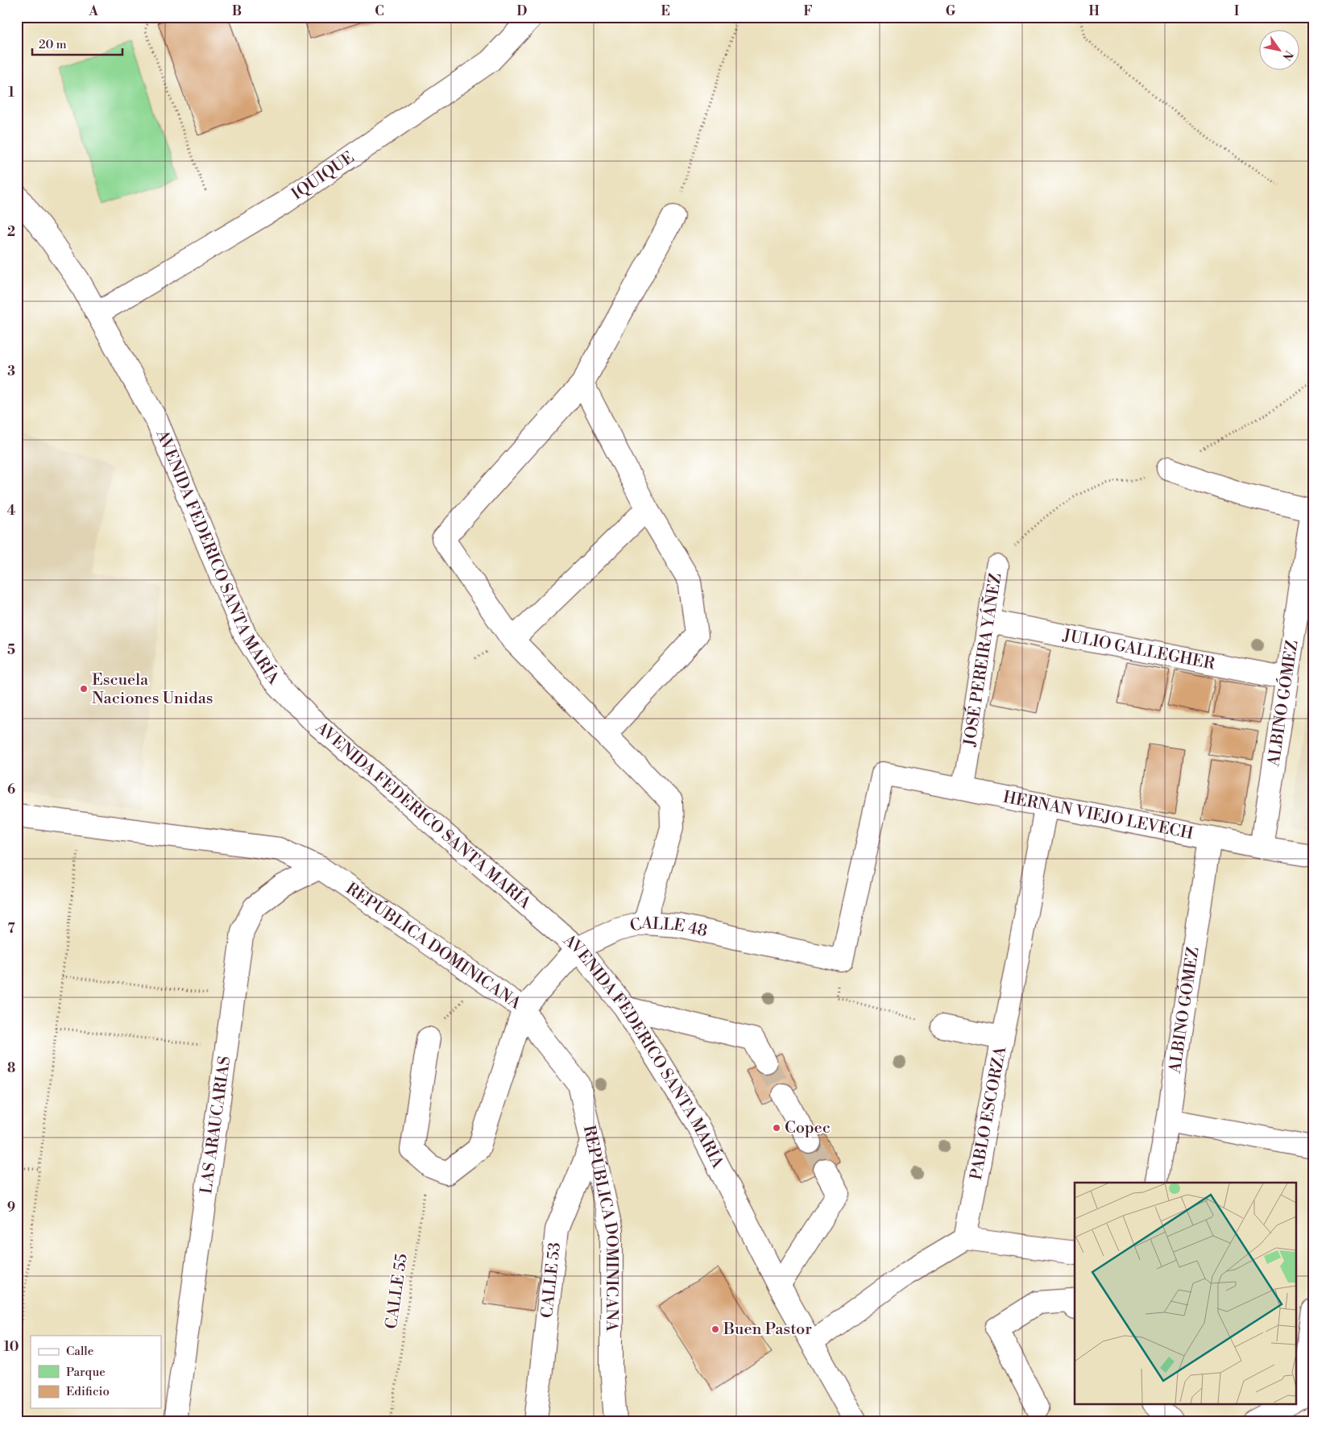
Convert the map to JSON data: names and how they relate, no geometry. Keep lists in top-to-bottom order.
{
  "streets": {
    "street": [
      "IQUIQUE",
      "AVENIDA FEDERICO SANTA MARÍA",
      "JULIO GALLEGHER",
      "JOSÉ PEREIRA YÁÑEZ",
      "ALBINO GÓMEZ",
      "HERNAN VIEJO LEVECH",
      "CALLE 48",
      "REPÚBLICA DOMINICANA",
      "PABLO ESCORZA",
      "LAS ARAUCARIAS",
      "CALLE 53"
    ],
    "path": ["CALLE 55"]
  },
  "crossings": [
    ["IQUIQUE", "AVENIDA FEDERICO SANTA MARÍA"],
    ["AVENIDA FEDERICO SANTA MARÍA", "CALLE 48"],
    ["JULIO GALLEGHER", "JOSÉ PEREIRA YÁÑEZ"],
    ["JULIO GALLEGHER", "ALBINO GÓMEZ"],
    ["JOSÉ PEREIRA YÁÑEZ", "HERNAN VIEJO LEVECH"],
    ["ALBINO GÓMEZ", "HERNAN VIEJO LEVECH"],
    ["HERNAN VIEJO LEVECH", "CALLE 48"],
    ["HERNAN VIEJO LEVECH", "PABLO ESCORZA"],
    ["CALLE 48", "REPÚBLICA DOMINICANA"],
    ["REPÚBLICA DOMINICANA", "LAS ARAUCARIAS"],
    ["REPÚBLICA DOMINICANA", "CALLE 53"]
  ],
  "places": ["Escuela Naciones Unidas", "Copec", "Buen Pastor"],
  "legend": ["Calle", "Parque", "Edificio"],
  "scale_bar": "20 m",
  "north": "bottom right",
  "grid": {
    "columns": [
      "A",
      "B",
      "C",
      "D",
      "E",
      "F",
      "G",
      "H",
      "I"
    ],
    "rows": [
      "1",
      "2",
      "3",
      "4",
      "5",
      "6",
      "7",
      "8",
      "9",
      "10"
    ]
  }
}
